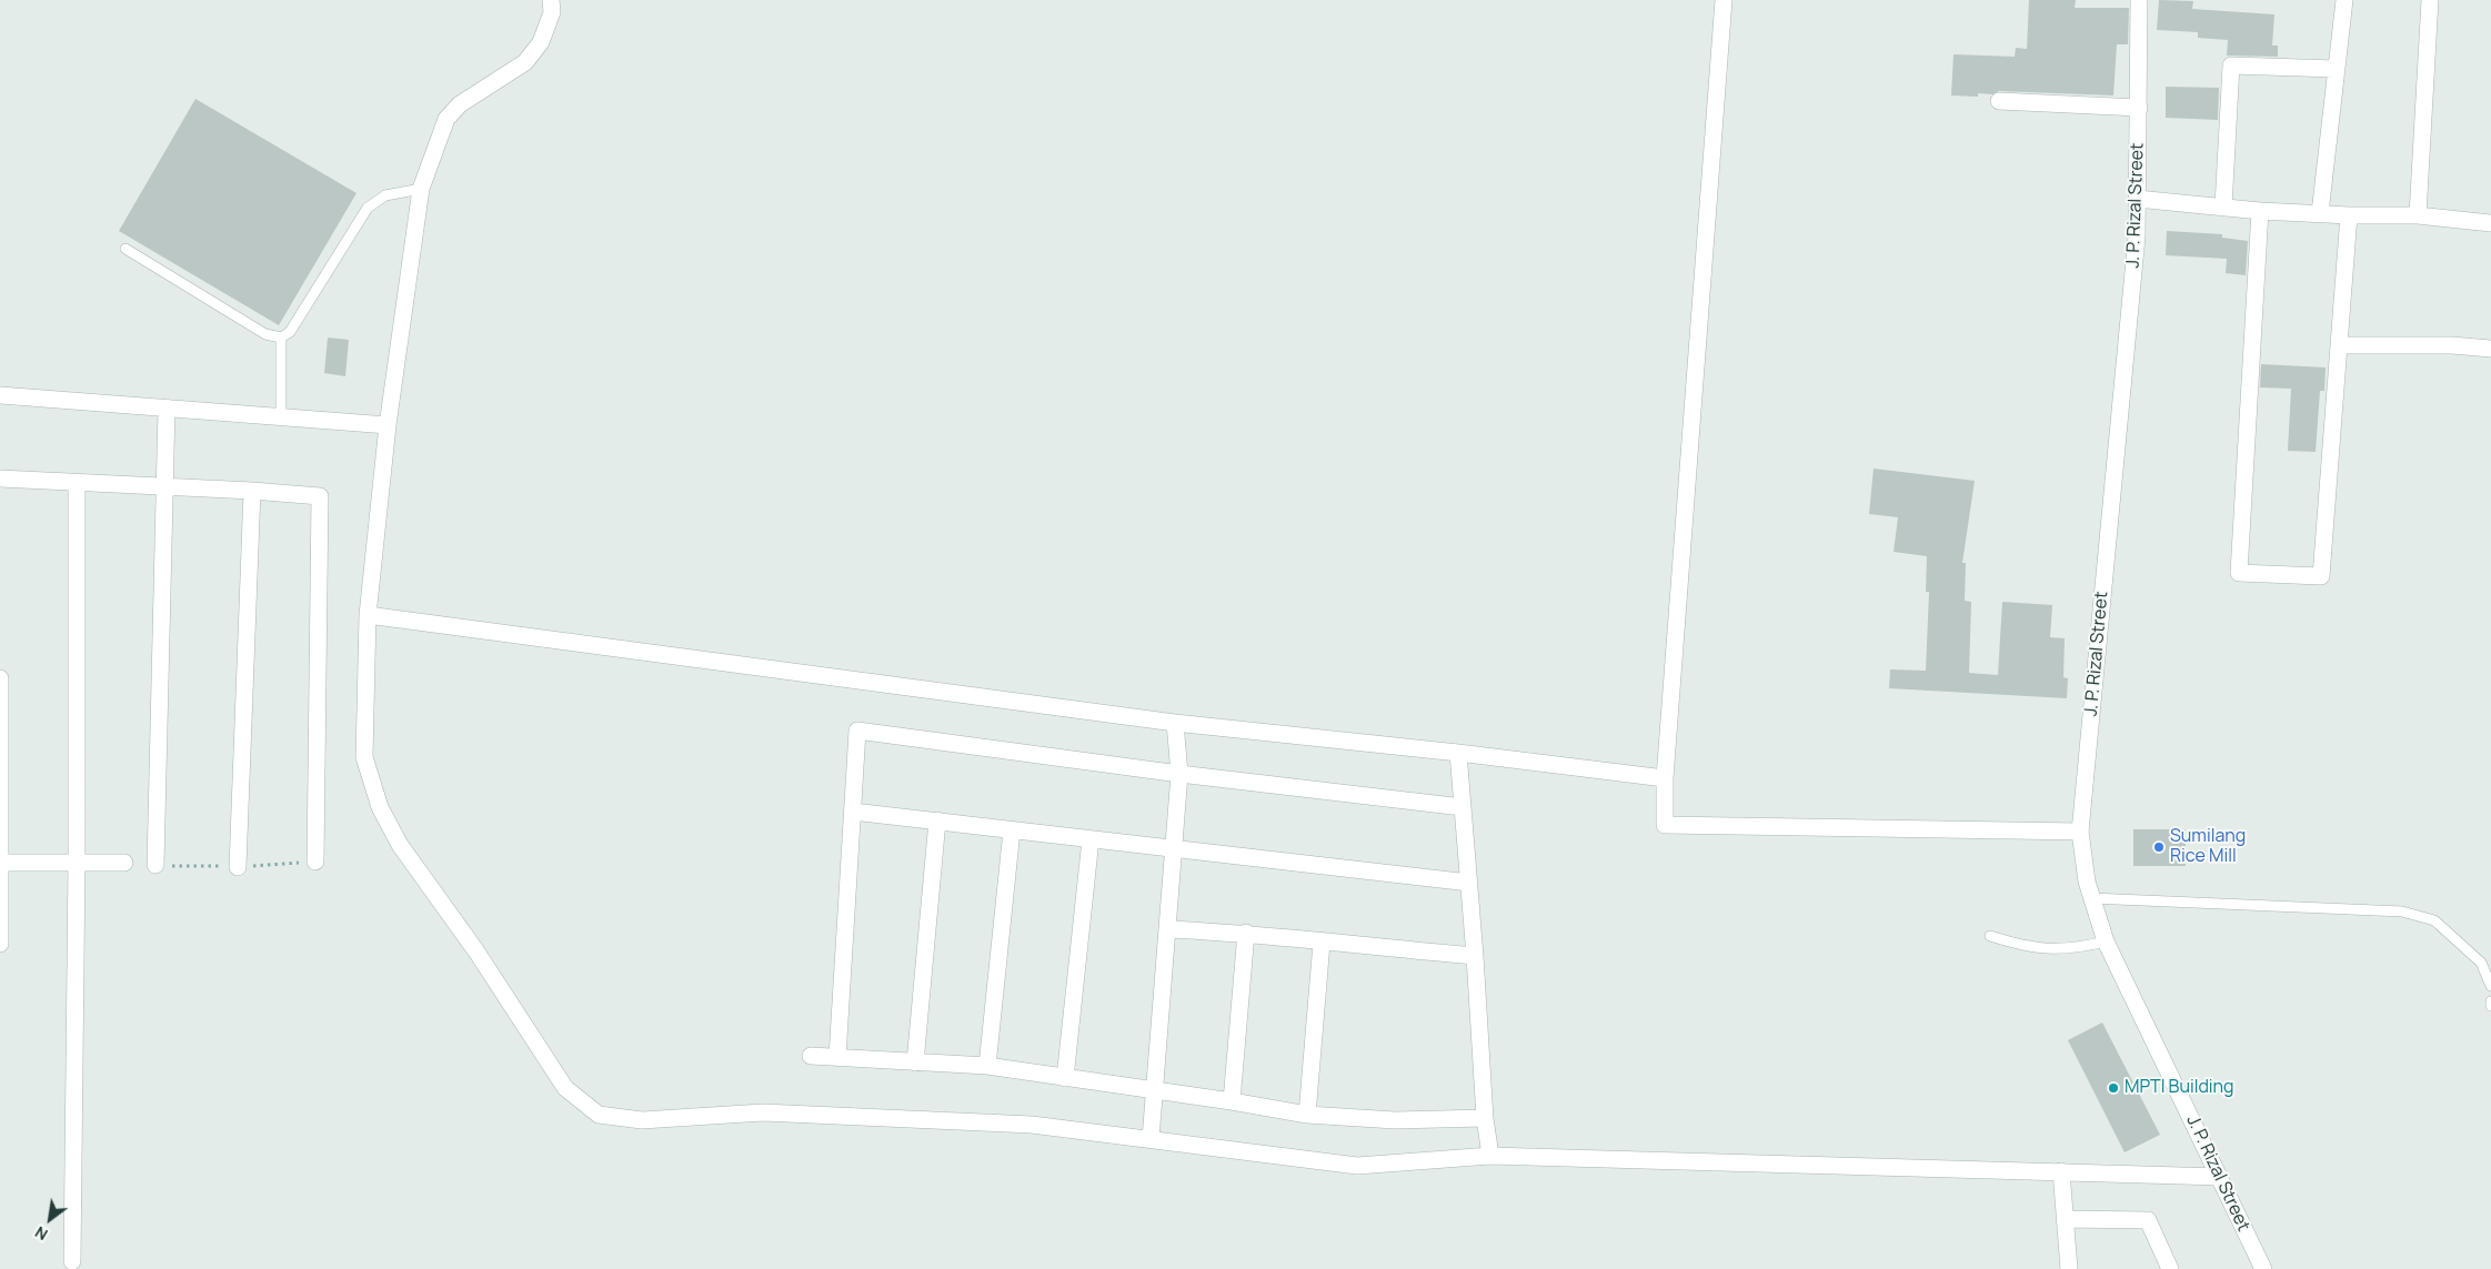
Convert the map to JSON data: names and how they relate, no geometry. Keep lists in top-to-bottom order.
{
  "streets": {
    "street": ["J. P. Rizal Street"]
  },
  "places": ["Sumilang Rice Mill", "MPTI Building"],
  "north": "bottom left"
}
